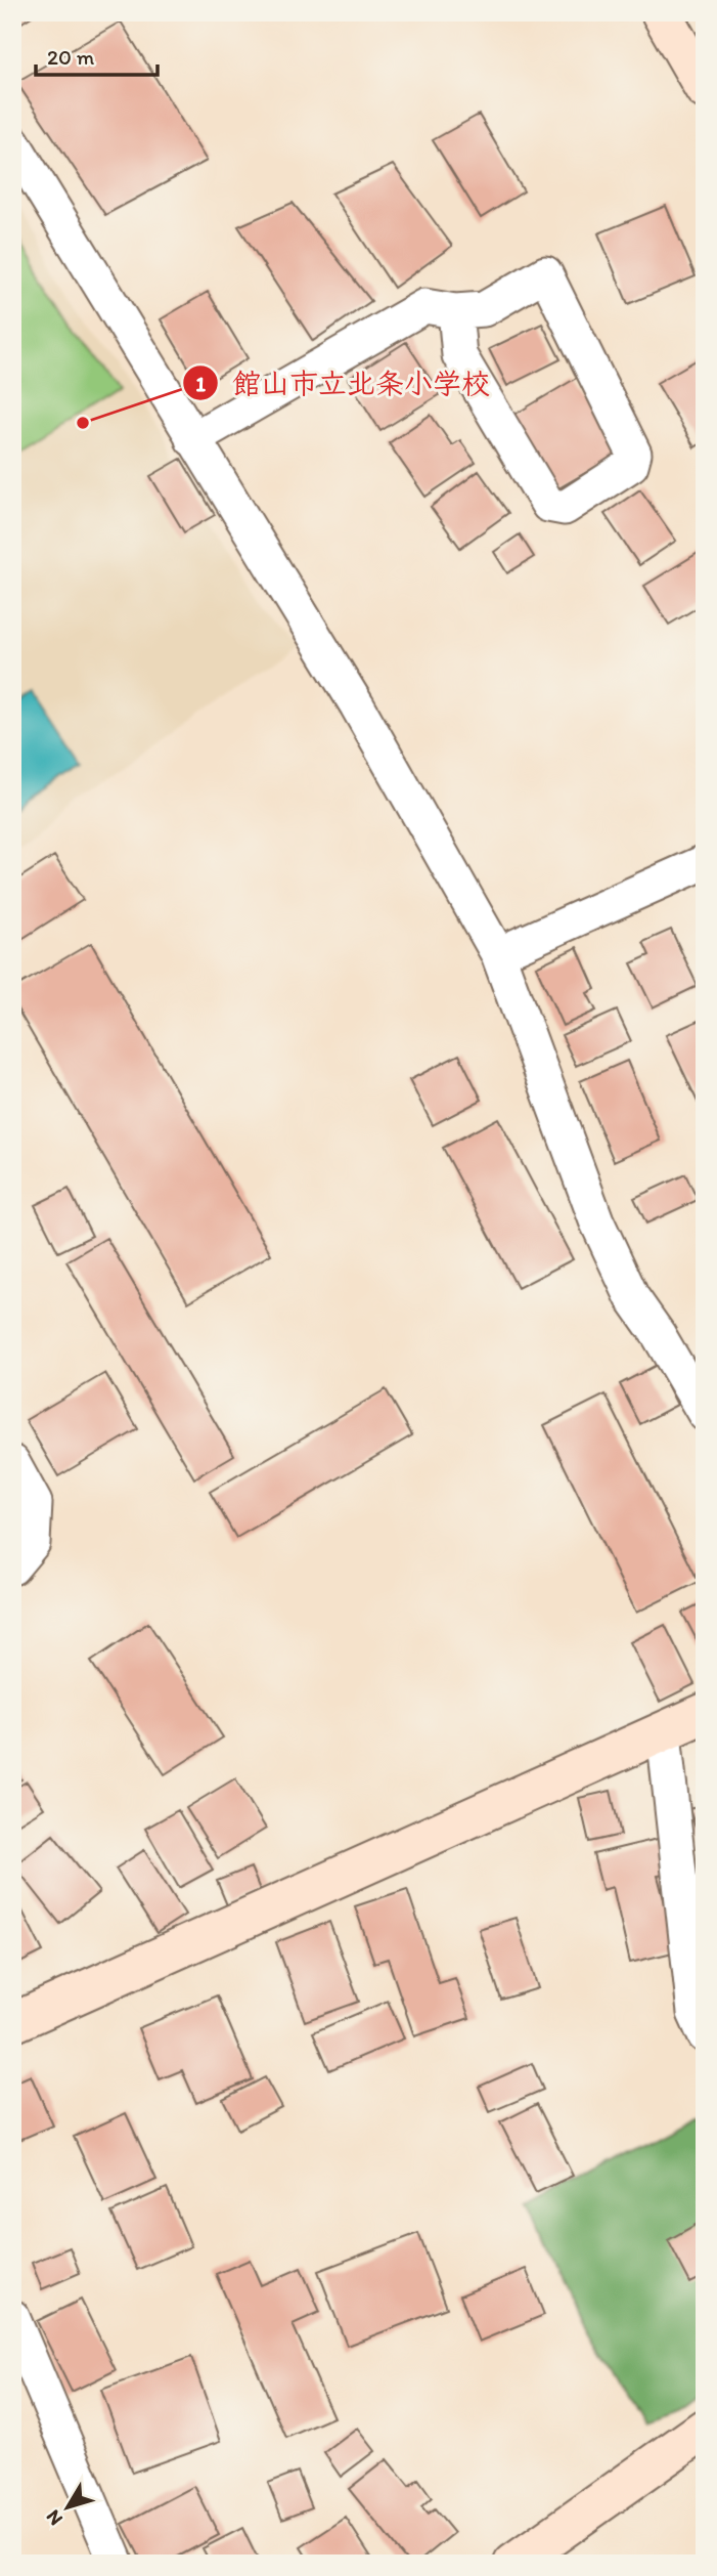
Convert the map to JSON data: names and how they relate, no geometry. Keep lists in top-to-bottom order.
{
  "places": ["館山市立北条小学校"],
  "scale_bar": "20 m",
  "north": "bottom left"
}
